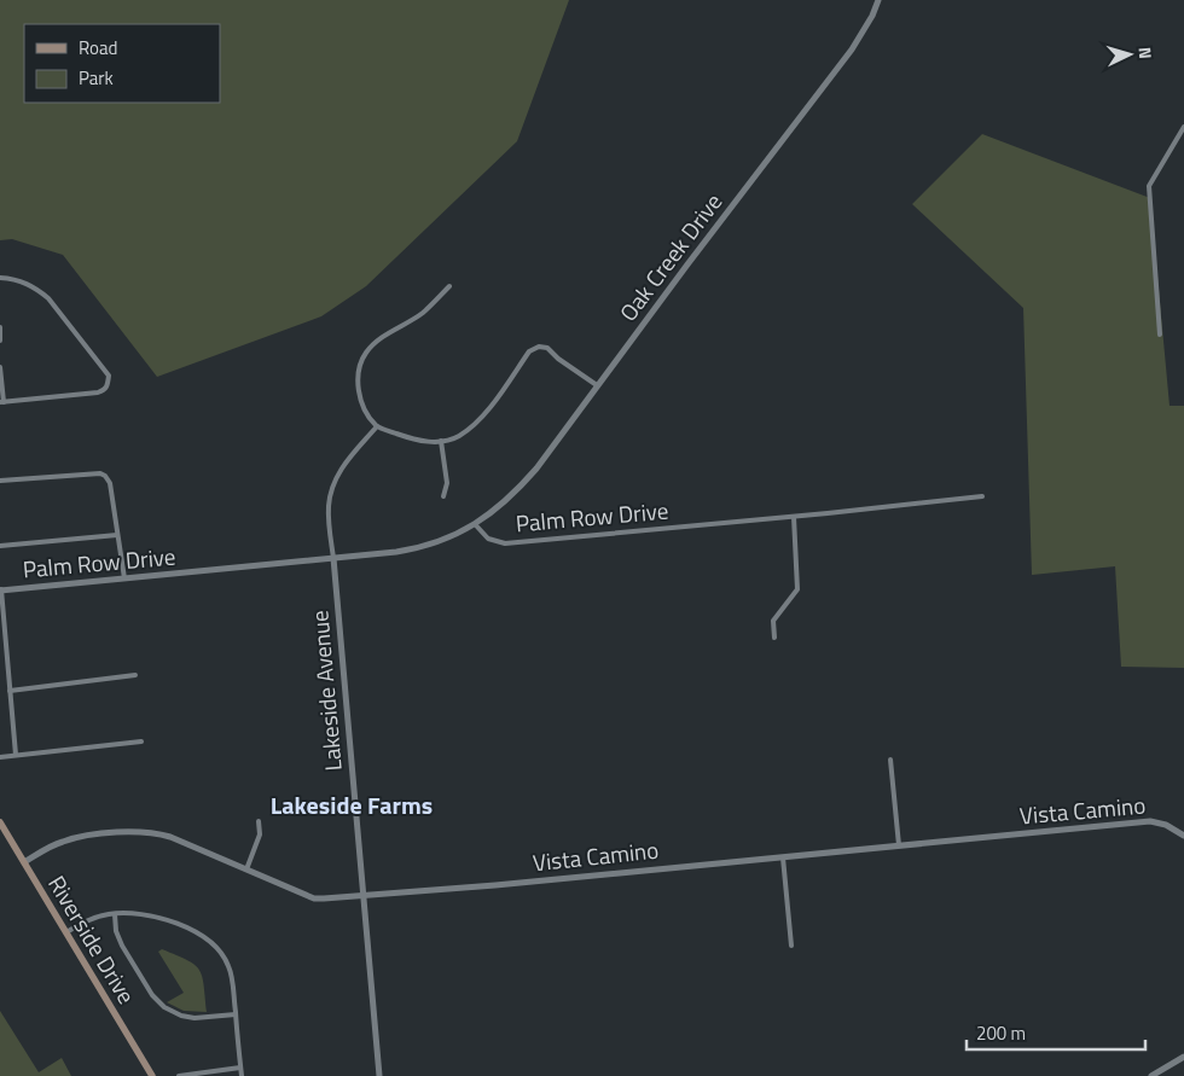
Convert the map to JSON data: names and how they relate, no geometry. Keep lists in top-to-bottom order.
{
  "streets": {
    "main road": ["Riverside Drive"],
    "street": [
      "Oak Creek Drive",
      "Palm Row Drive",
      "Lakeside Avenue",
      "Vista Camino"
    ]
  },
  "crossings": [
    ["Oak Creek Drive", "Palm Row Drive"],
    ["Palm Row Drive", "Lakeside Avenue"],
    ["Lakeside Avenue", "Vista Camino"],
    ["Vista Camino", "Riverside Drive"]
  ],
  "districts": ["Lakeside Farms"],
  "legend": ["Road", "Park"],
  "scale_bar": "200 m",
  "north": "right"
}
